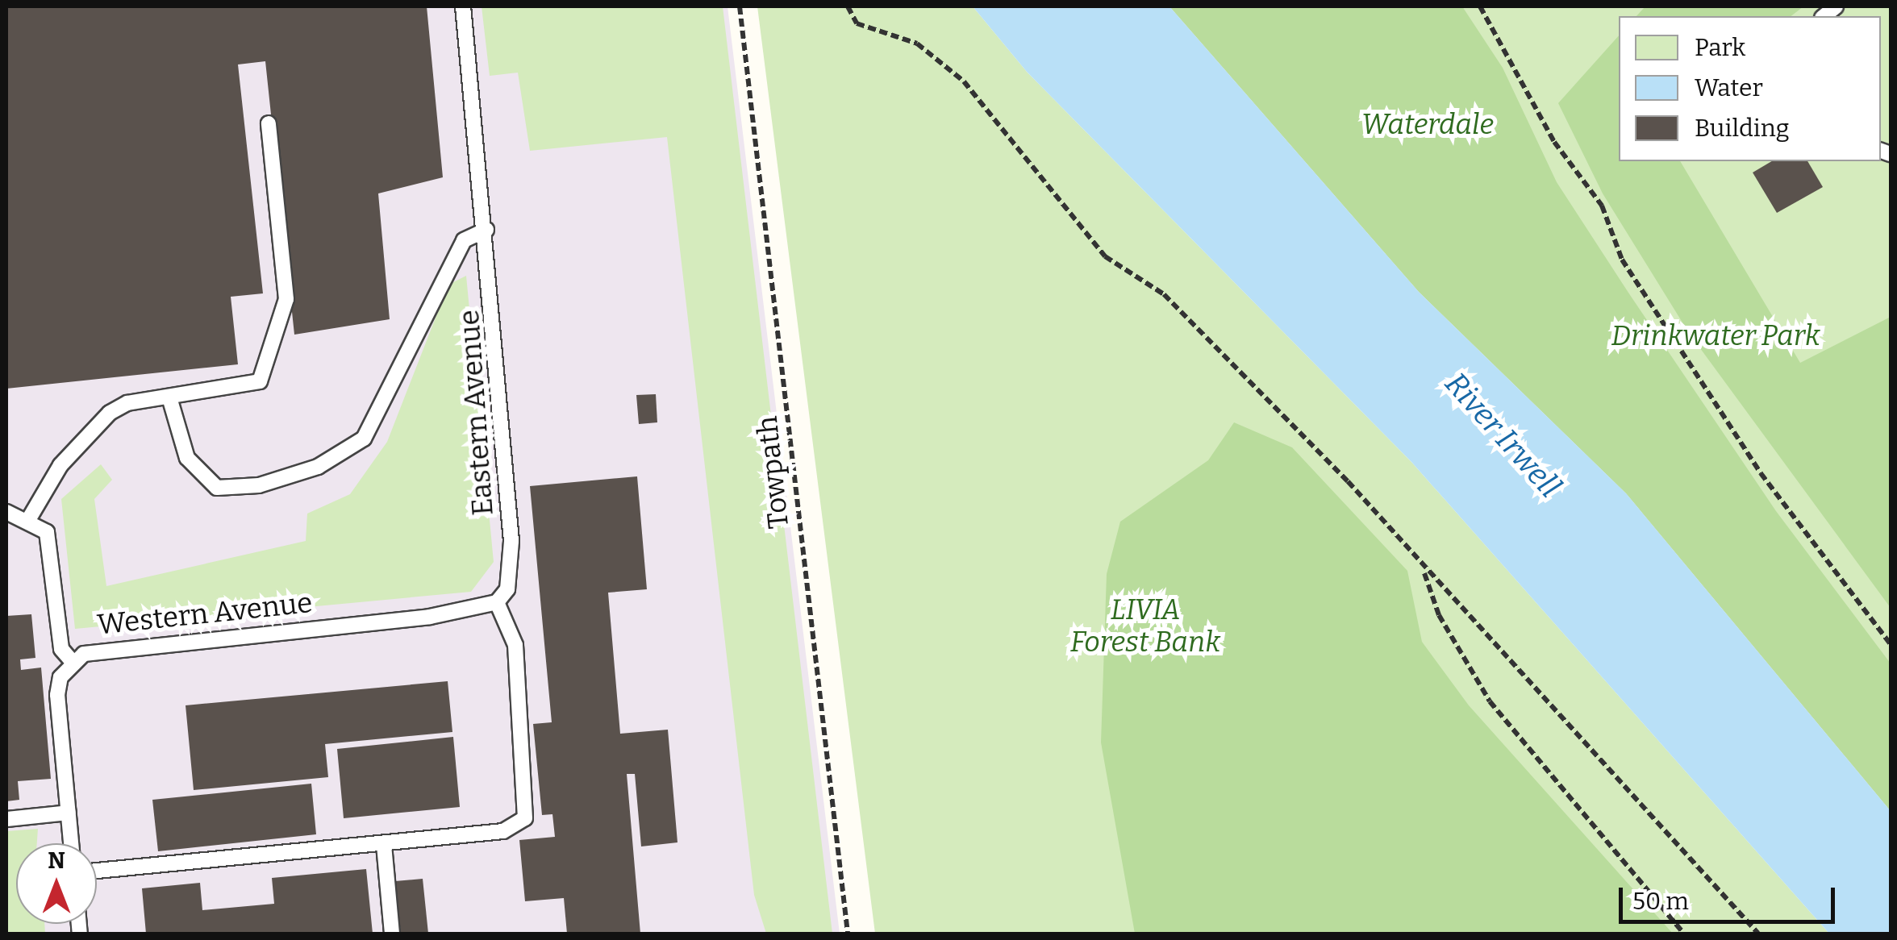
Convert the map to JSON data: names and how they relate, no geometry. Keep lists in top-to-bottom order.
{
  "streets": {
    "lane": ["Eastern Avenue", "Western Avenue"],
    "path": ["Towpath"]
  },
  "crossings": [
    ["Eastern Avenue", "Western Avenue"]
  ],
  "water": ["River Irwell"],
  "parks": ["Waterdale", "Drinkwater Park", "LIVIA Forest Bank"],
  "legend": ["Park", "Water", "Building"],
  "scale_bar": "50 m",
  "north": "top"
}
